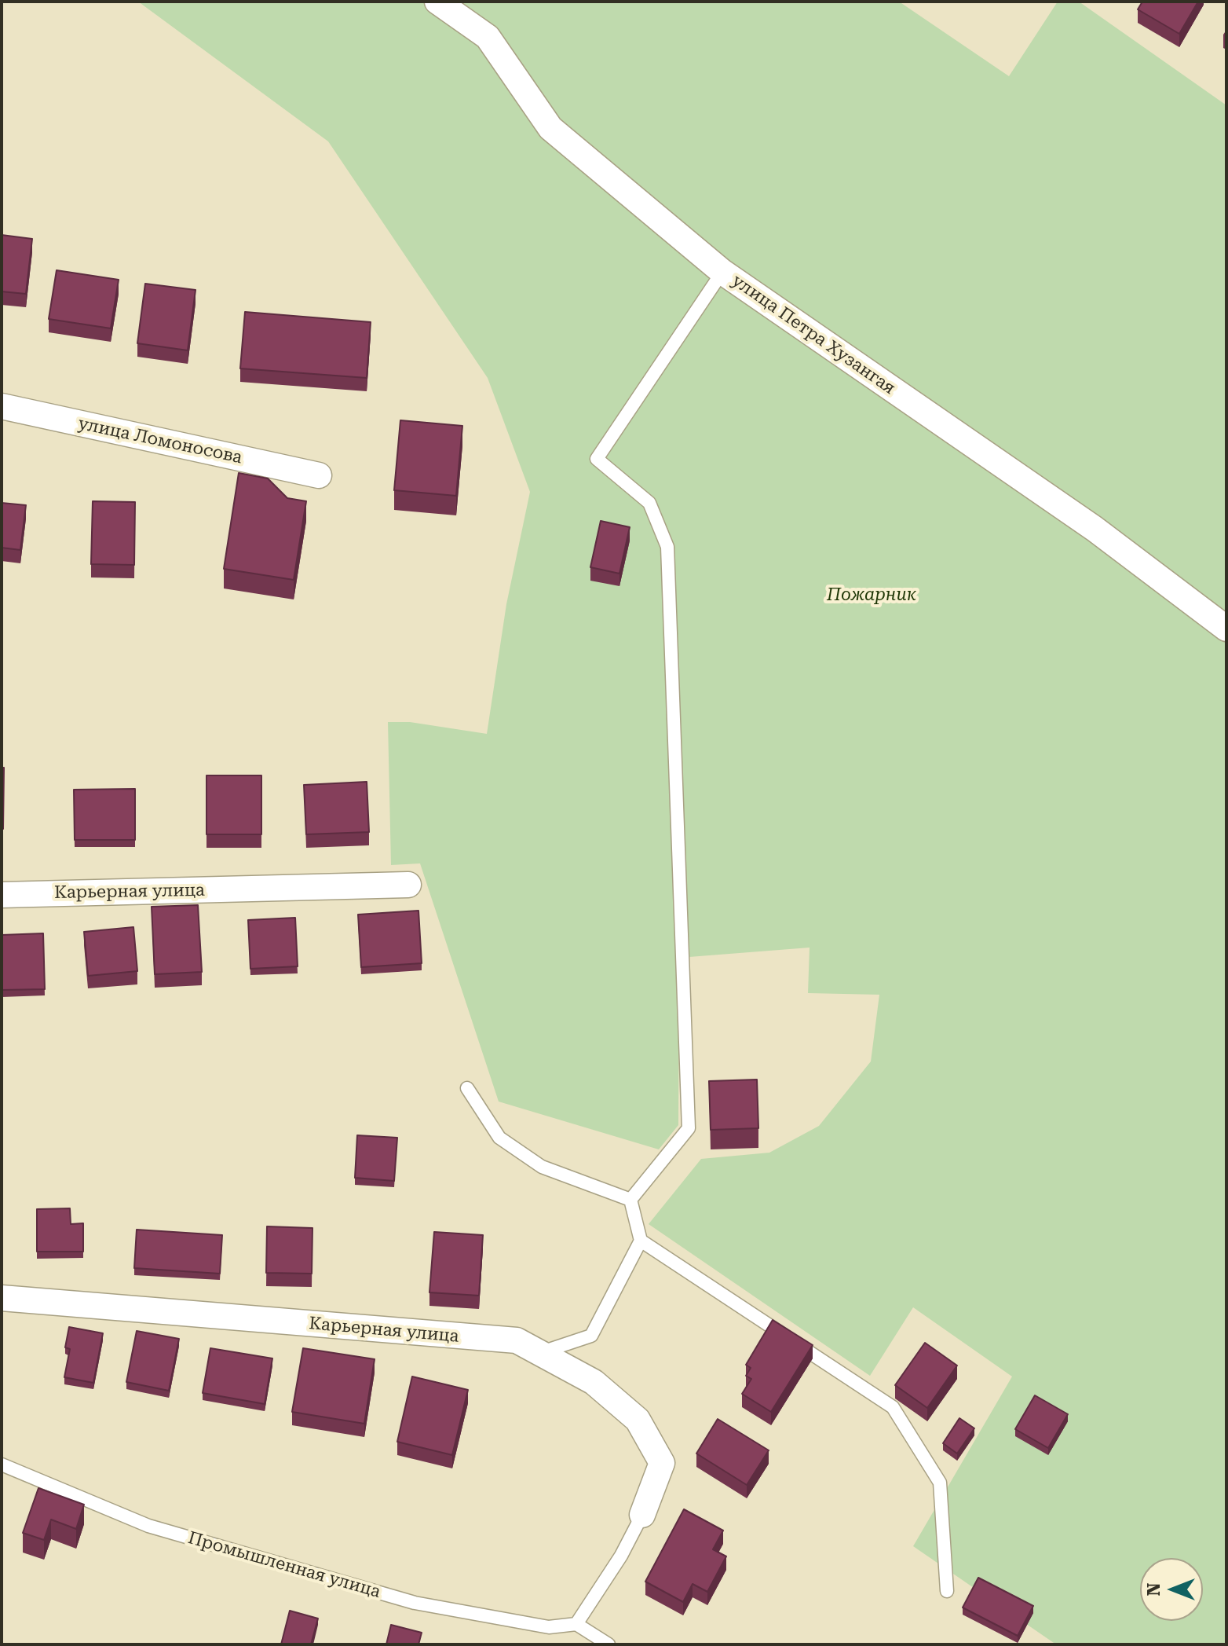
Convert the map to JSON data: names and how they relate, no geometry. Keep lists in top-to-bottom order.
{
  "streets": {
    "street": ["улица Петра Хузангая", "улица Ломоносова", "Карьерная улица"],
    "lane": ["Промышленная улица"]
  },
  "parks": ["Пожарник"],
  "north": "left"
}
